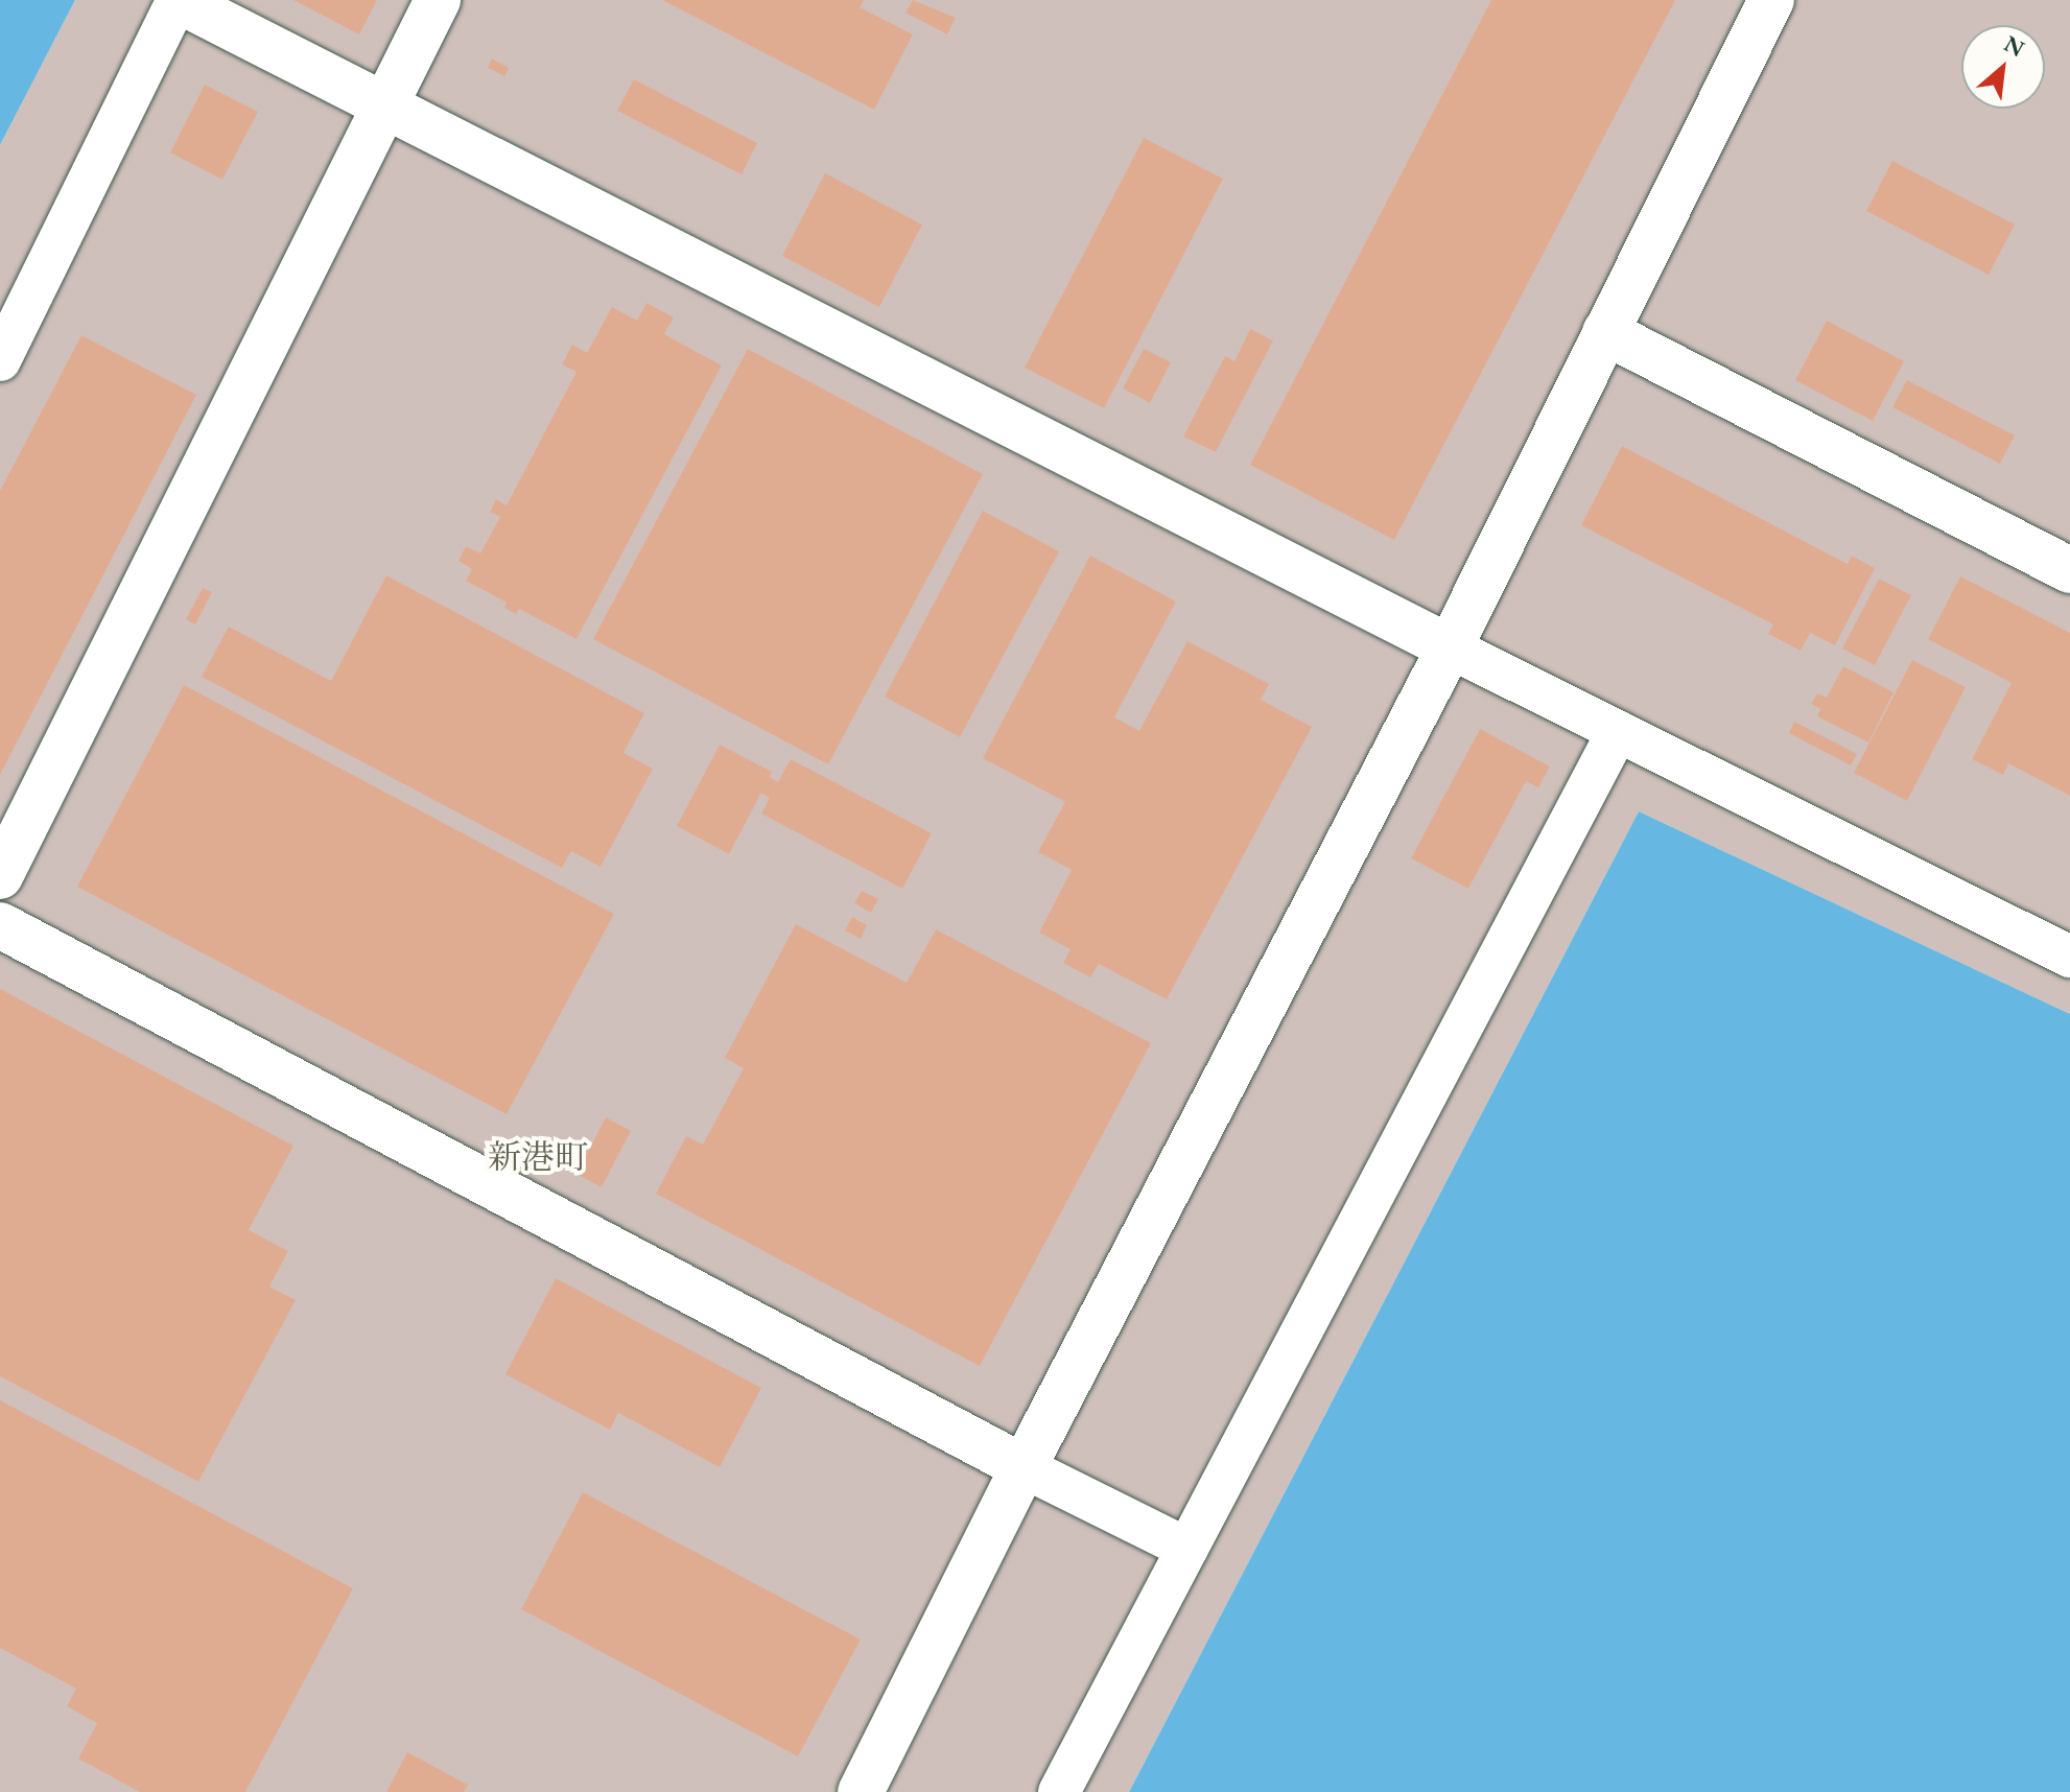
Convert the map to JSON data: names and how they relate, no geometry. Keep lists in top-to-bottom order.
{
  "districts": ["新港町"],
  "north": "top right"
}
